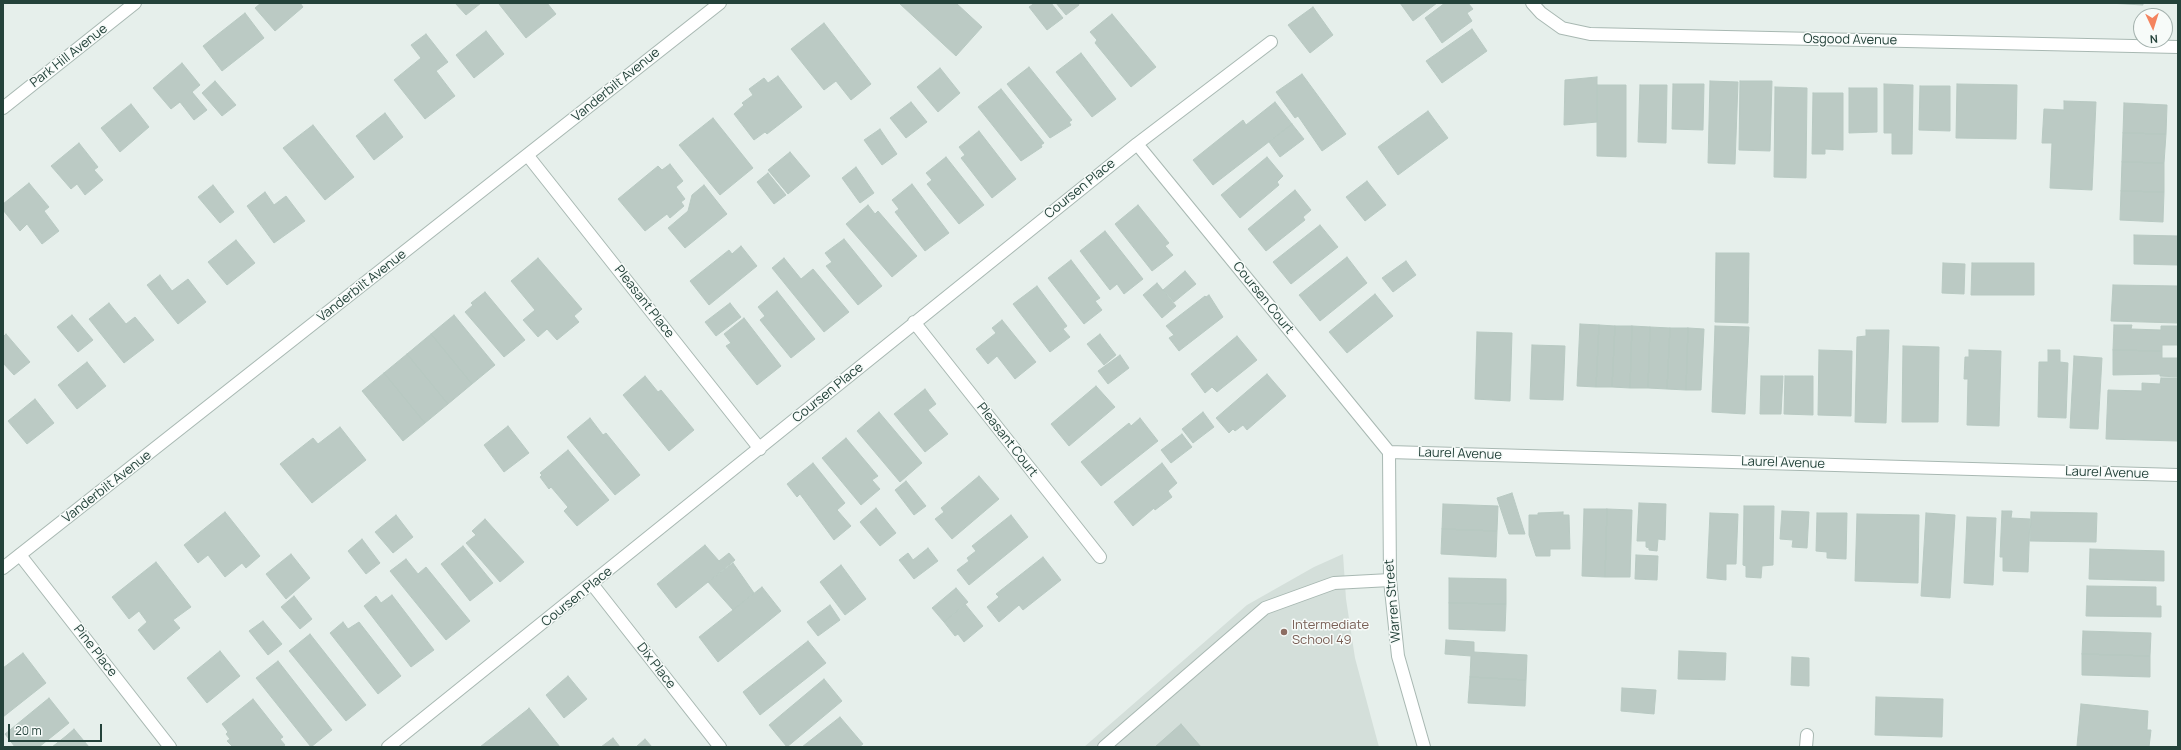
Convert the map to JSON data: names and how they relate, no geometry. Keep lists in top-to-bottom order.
{
  "streets": {
    "street": [
      "Osgood Avenue",
      "Park Hill Avenue",
      "Vanderbilt Avenue",
      "Coursen Place",
      "Coursen Court",
      "Pleasant Place",
      "Pleasant Court",
      "Laurel Avenue",
      "Warren Street",
      "Pine Place",
      "Dix Place"
    ]
  },
  "crossings": [
    ["Vanderbilt Avenue", "Pleasant Place"],
    ["Vanderbilt Avenue", "Pine Place"],
    ["Coursen Place", "Coursen Court"],
    ["Coursen Place", "Pleasant Place"],
    ["Coursen Place", "Pleasant Court"],
    ["Coursen Place", "Dix Place"],
    ["Coursen Court", "Laurel Avenue"],
    ["Coursen Court", "Warren Street"],
    ["Laurel Avenue", "Warren Street"]
  ],
  "places": ["Intermediate School 49"],
  "scale_bar": "20 m",
  "north": "bottom"
}
